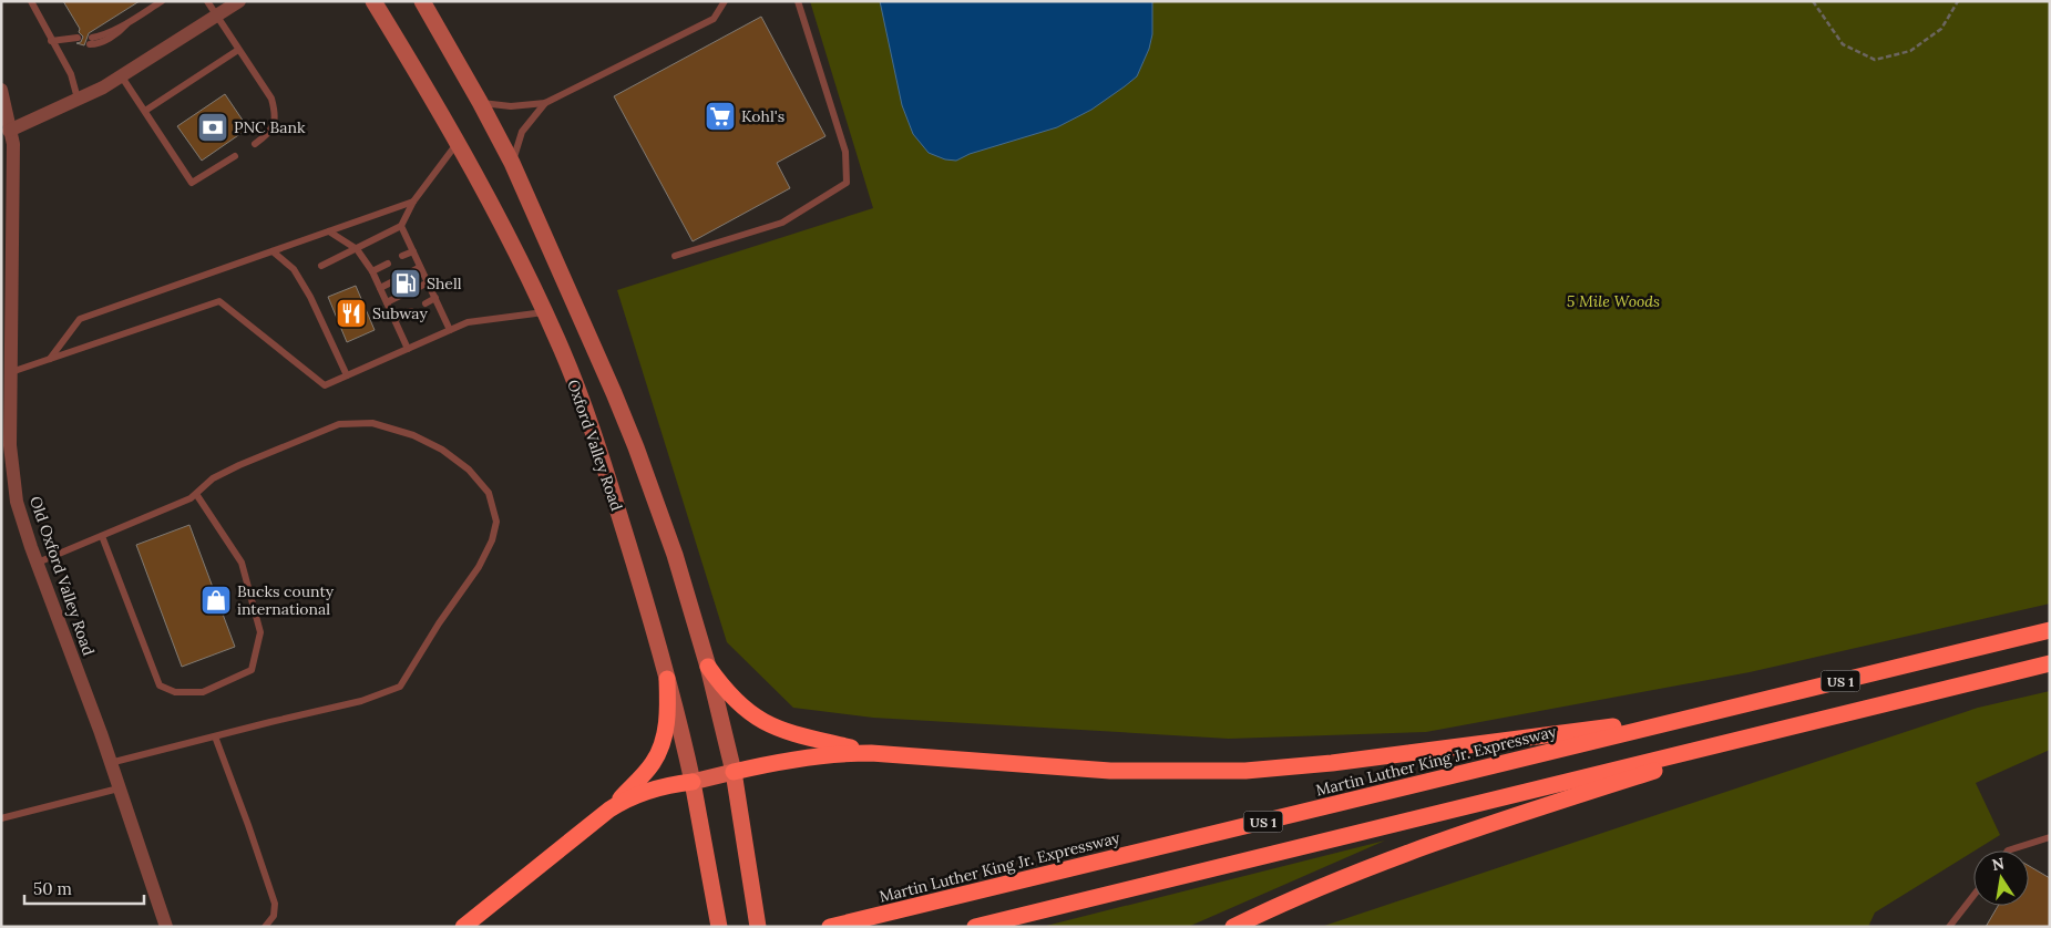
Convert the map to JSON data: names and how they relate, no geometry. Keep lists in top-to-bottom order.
{
  "streets": {
    "highway": ["US 1", "Martin Luther King Jr. Expressway"],
    "main road": ["Oxford Valley Road"],
    "street": ["Old Oxford Valley Road"]
  },
  "parks": ["5 Mile Woods"],
  "places": {
    "supermarket": ["Kohl's"],
    "bank": ["PNC Bank"],
    "fuel station": ["Shell"],
    "restaurant": ["Subway"],
    "shop": ["Bucks county international"]
  },
  "scale_bar": "50 m",
  "north": "top"
}
